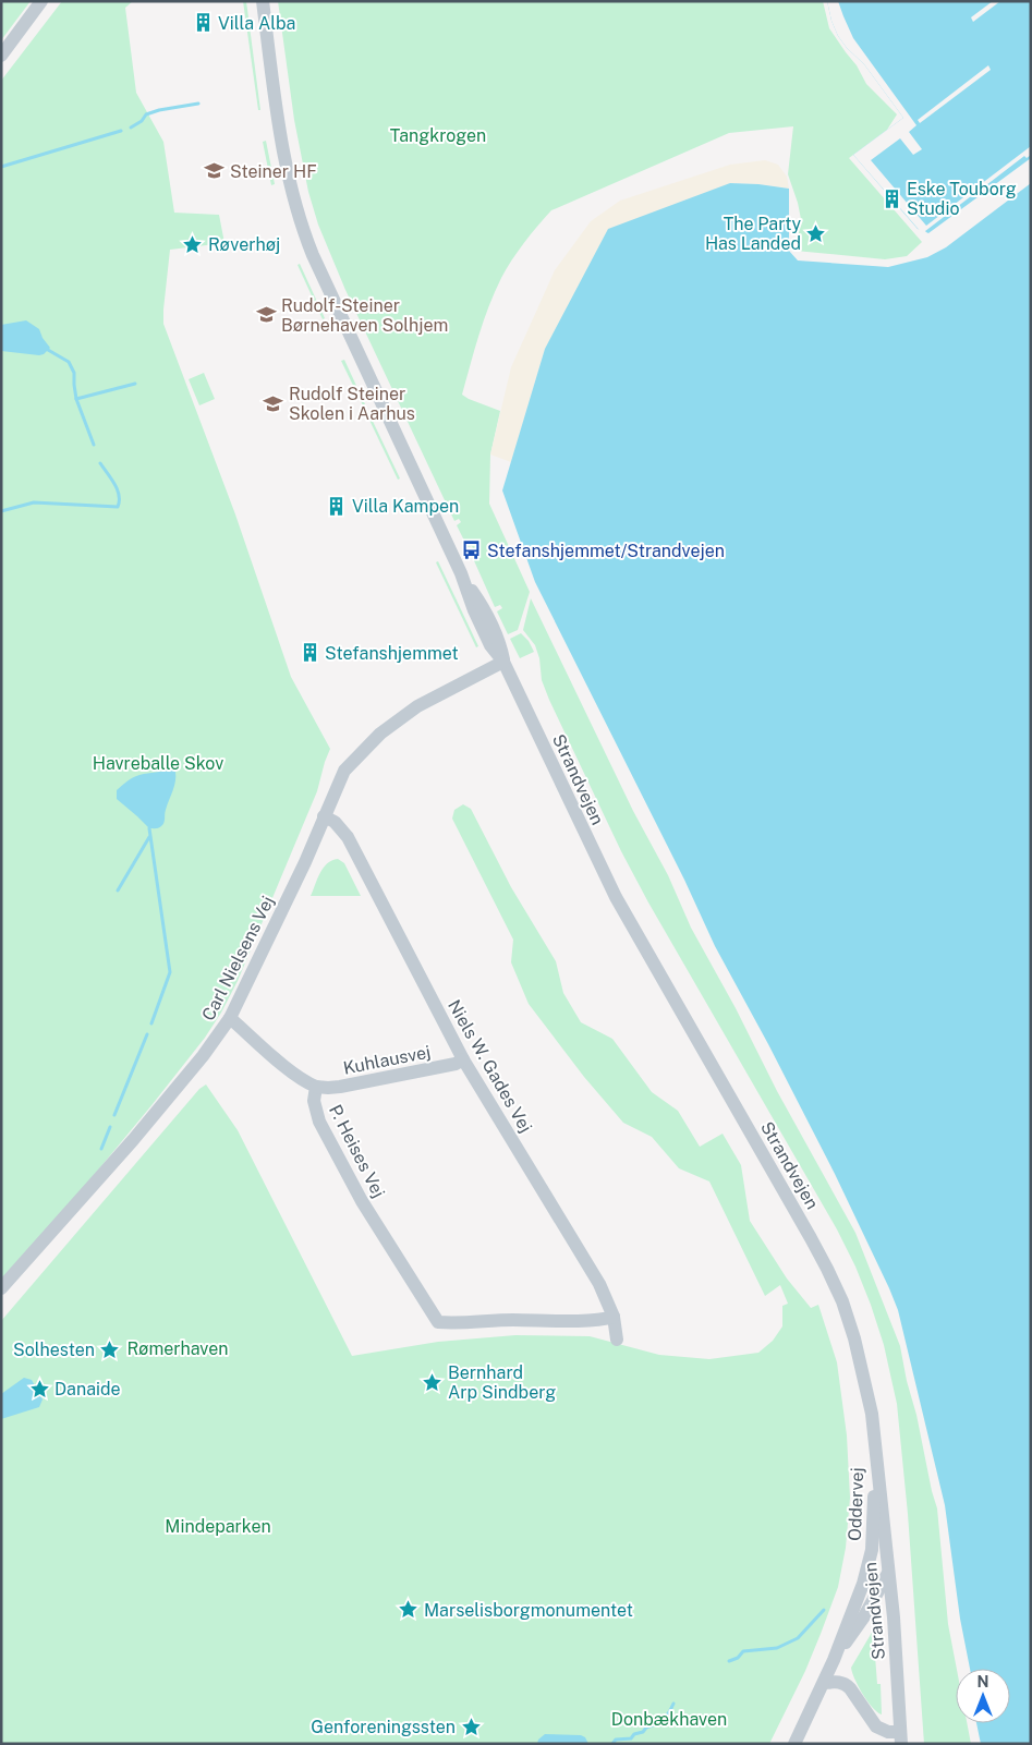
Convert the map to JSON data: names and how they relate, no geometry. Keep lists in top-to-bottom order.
{
  "streets": {
    "street": [
      "Strandvejen",
      "Carl Nielsens Vej",
      "Kuhlausvej",
      "Niels W. Gades Vej",
      "P. Heises Vej",
      "Oddervej"
    ]
  },
  "crossings": [
    ["Strandvejen", "Carl Nielsens Vej"],
    ["Strandvejen", "Oddervej"],
    ["Carl Nielsens Vej", "Niels W. Gades Vej"],
    ["Carl Nielsens Vej", "P. Heises Vej"],
    ["Kuhlausvej", "Niels W. Gades Vej"],
    ["Kuhlausvej", "P. Heises Vej"],
    ["Niels W. Gades Vej", "P. Heises Vej"]
  ],
  "parks": [
    "Tangkrogen",
    "Havreballe Skov",
    "Rømerhaven",
    "Mindeparken",
    "Donbækhaven"
  ],
  "places": {
    "building": [
      "Villa Alba",
      "Eske Touborg Studio",
      "Villa Kampen",
      "Stefanshjemmet"
    ],
    "school or university": ["Steiner HF", "Rudolf-Steiner Børnehaven Solhjem", "Rudolf Steiner Skolen i Aarhus"],
    "place": [
      "The Party Has Landed",
      "Røverhøj",
      "Solhesten",
      "Bernhard Arp Sindberg",
      "Danaide",
      "Marselisborgmonumentet",
      "Genforeningssten"
    ],
    "bus stop": ["Stefanshjemmet/Strandvejen"]
  },
  "north": "top"
}
